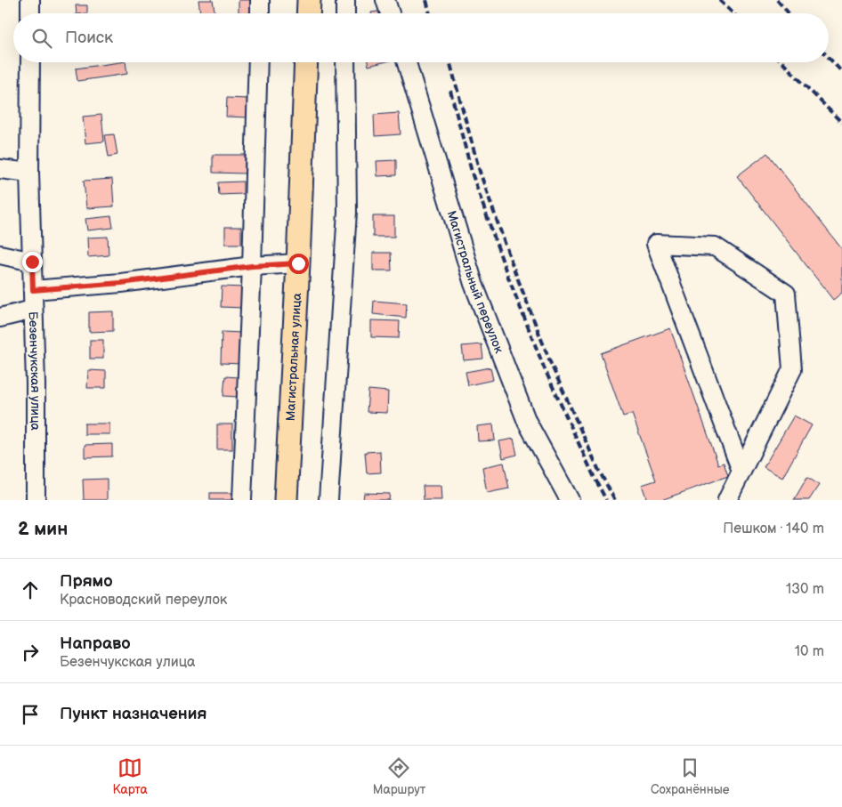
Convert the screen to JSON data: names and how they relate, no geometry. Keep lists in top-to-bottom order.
{
  "streets": {
    "main road": ["Магистральная улица"],
    "street": ["Магистральный переулок", "Безенчукская улица"]
  },
  "page": {
    "search": "Поиск",
    "heading": ["2 мин", "Пешком · 140 m"],
    "list": [
      ["Прямо", "Красноводский переулок", "130 m"],
      ["Направо", "Безенчукская улица", "10 m"],
      "Пункт назначения"
    ],
    "nav": ["Карта", "Маршрут", "Сохранённые"]
  }
}
